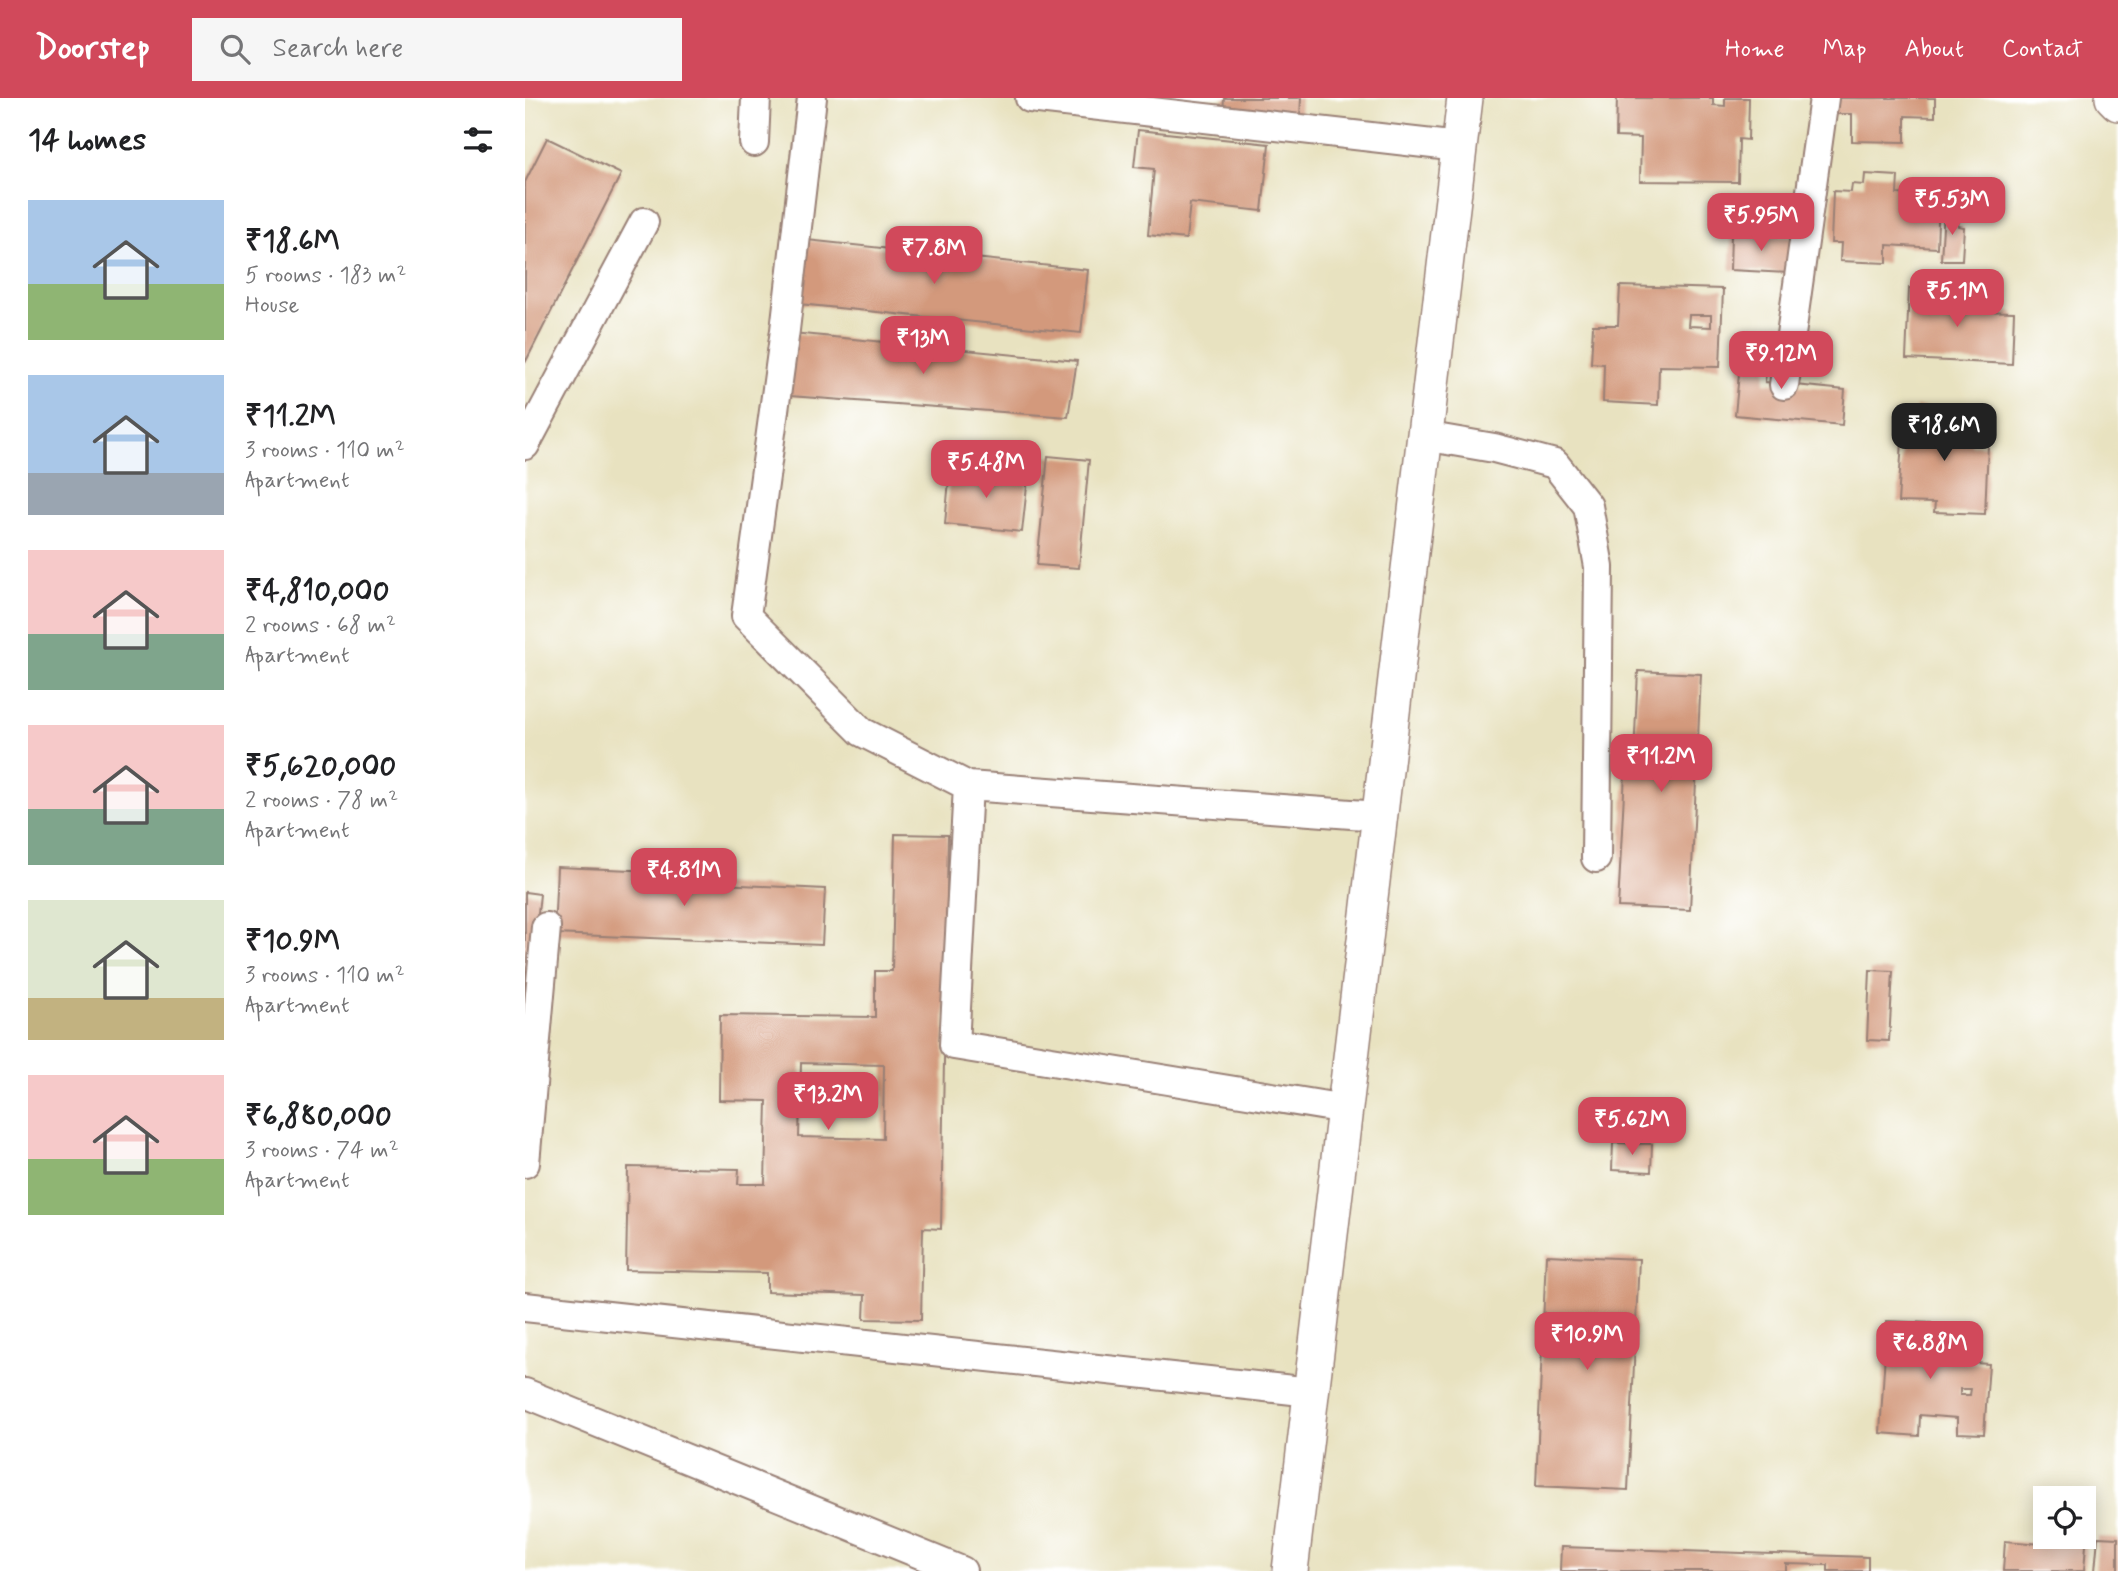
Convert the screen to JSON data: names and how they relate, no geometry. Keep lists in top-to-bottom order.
{
  "page": {
    "header": "Doorstep",
    "search": "Search here",
    "nav": [
      "Home",
      "Map",
      "About",
      "Contact"
    ],
    "heading": "14 homes",
    "price": [
      "₹5.53M",
      "₹5.95M",
      "₹7.8M",
      "₹5.1M",
      "₹13M",
      "₹9.12M",
      "₹18.6M",
      "₹5.48M",
      "₹11.2M",
      "₹4.81M",
      "₹13.2M",
      "₹5.62M",
      "₹10.9M",
      "₹6.88M"
    ],
    "list": [
      {
        "name": "₹18.6M",
        "note": "5 rooms · 183 m² · House"
      },
      {
        "name": "₹11.2M",
        "note": "3 rooms · 110 m² · Apartment"
      },
      {
        "name": "₹4,810,000",
        "note": "2 rooms · 68 m² · Apartment"
      },
      {
        "name": "₹5,620,000",
        "note": "2 rooms · 78 m² · Apartment"
      },
      {
        "name": "₹10.9M",
        "note": "3 rooms · 110 m² · Apartment"
      },
      {
        "name": "₹6,880,000",
        "note": "3 rooms · 74 m² · Apartment"
      }
    ]
  }
}
